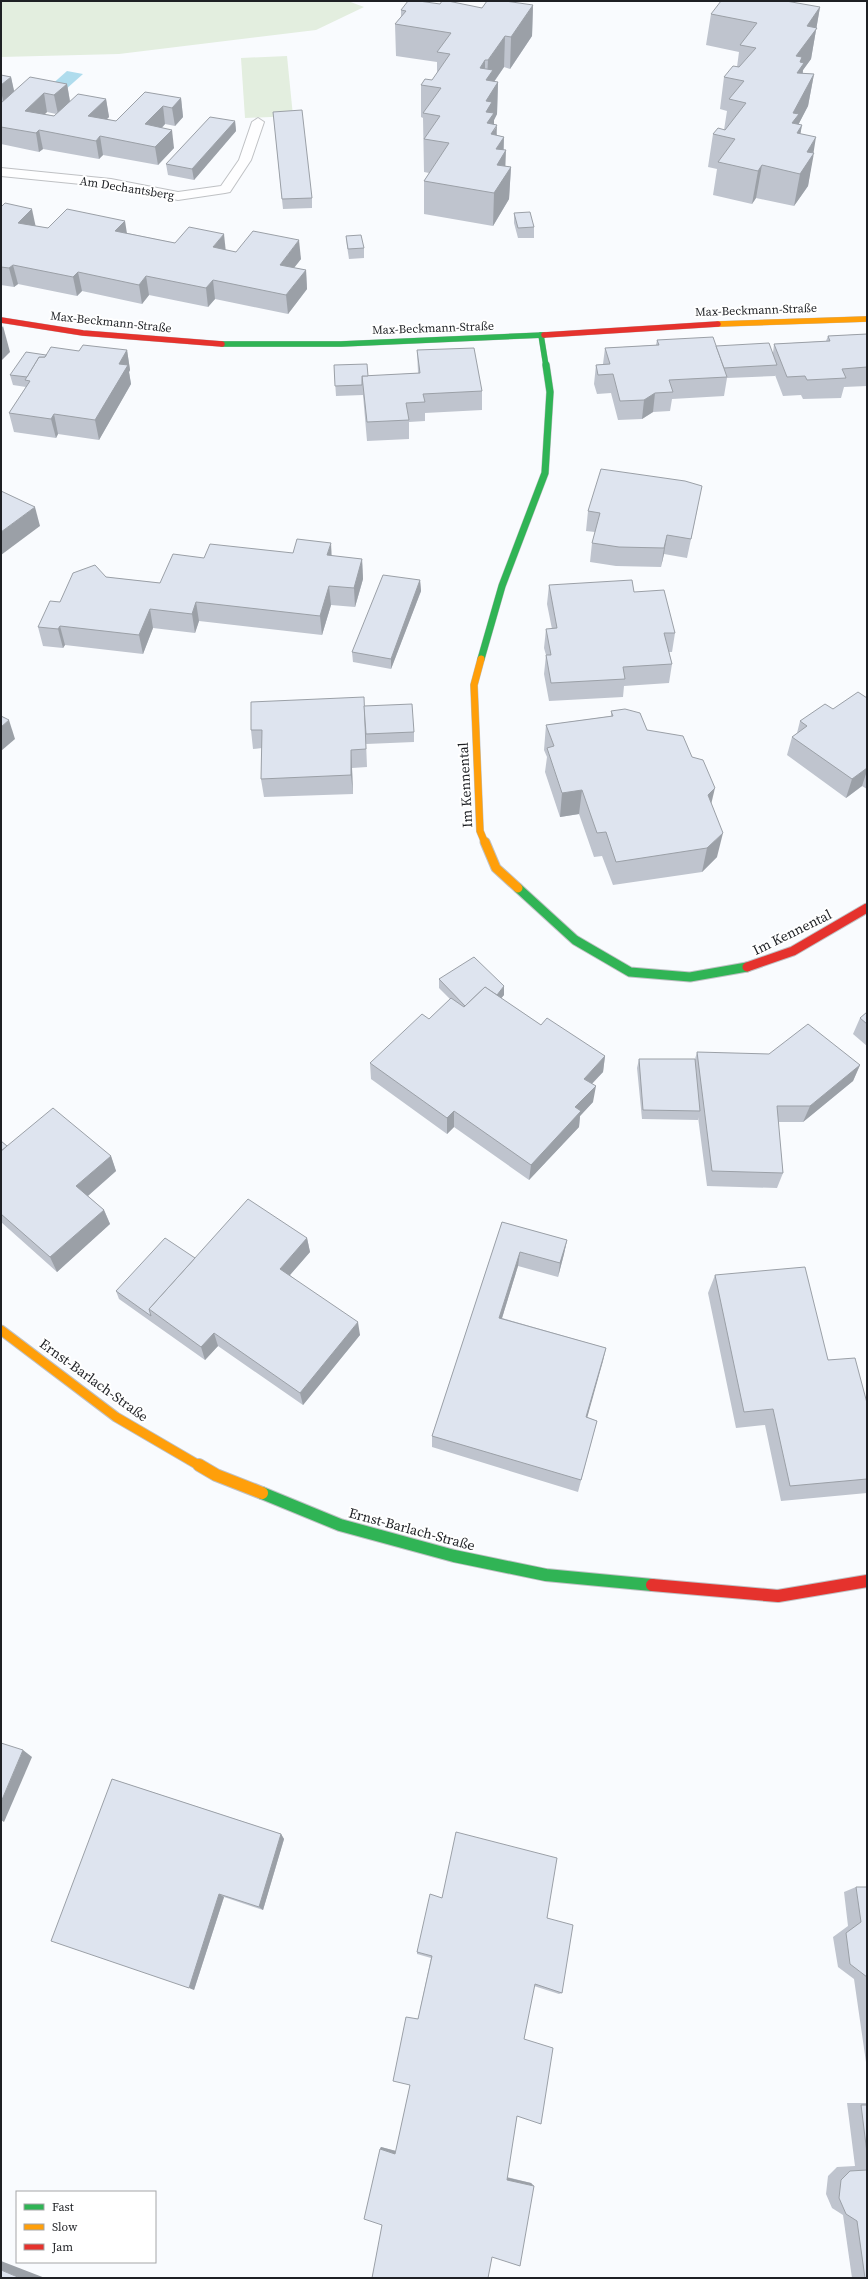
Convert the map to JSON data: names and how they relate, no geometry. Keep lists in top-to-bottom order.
{
  "streets": {
    "street": [
      "Am Dechantsberg",
      "Max-Beckmann-Straße",
      "Im Kennental",
      "Ernst-Barlach-Straße"
    ]
  },
  "crossings": [
    ["Max-Beckmann-Straße", "Im Kennental"]
  ],
  "legend": ["Fast", "Slow", "Jam"]
}
